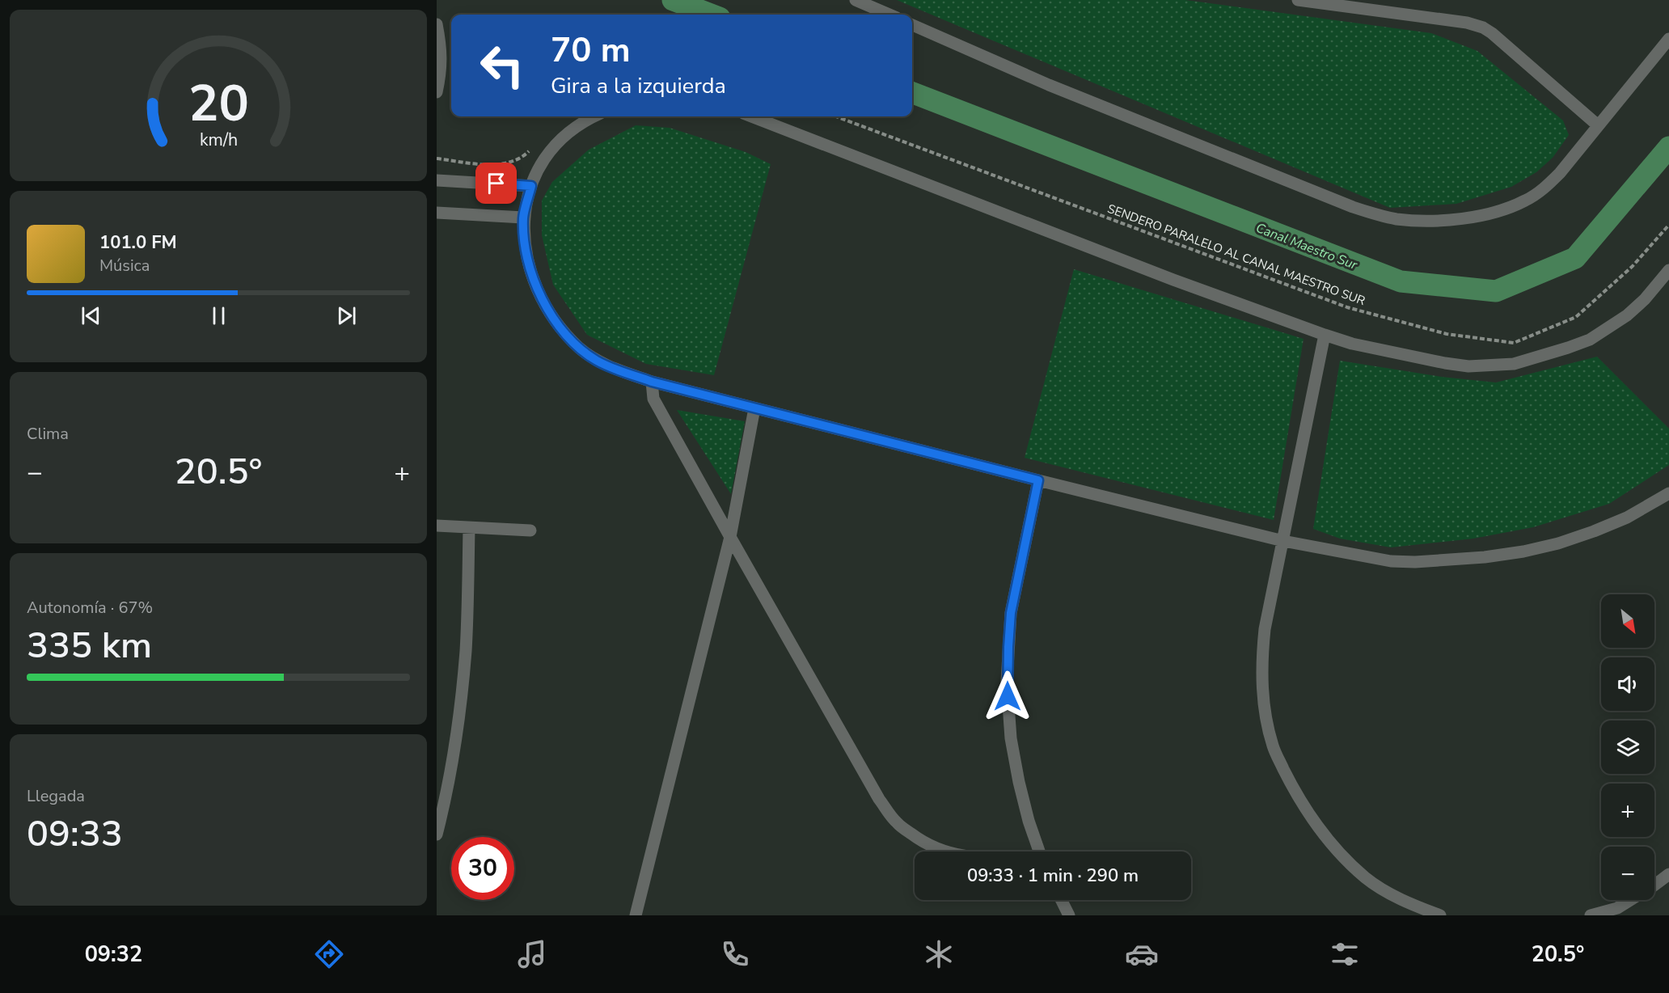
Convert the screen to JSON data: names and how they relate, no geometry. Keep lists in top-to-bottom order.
{
  "streets": {
    "path": ["SENDERO PARALELO AL CANAL MAESTRO SUR"]
  },
  "water": ["Canal Maestro Sur"],
  "north": "bottom right",
  "page": {
    "turn": ["70 m", "Gira a la izquierda"],
    "song": ["101.0 FM", "Música"],
    "tile": [
      "Clima",
      ["Autonomía · 67%", "335 km"],
      ["Llegada", "09:33"]
    ],
    "heat": ["−", "20.5°", "+"],
    "map_buttons": ["+", "−"],
    "limit": "30",
    "trip": "09:33 · 1 min · 290 m",
    "tabs": ["09:32", "20.5°"],
    "gauge": ["20", "km/h"]
  }
}
